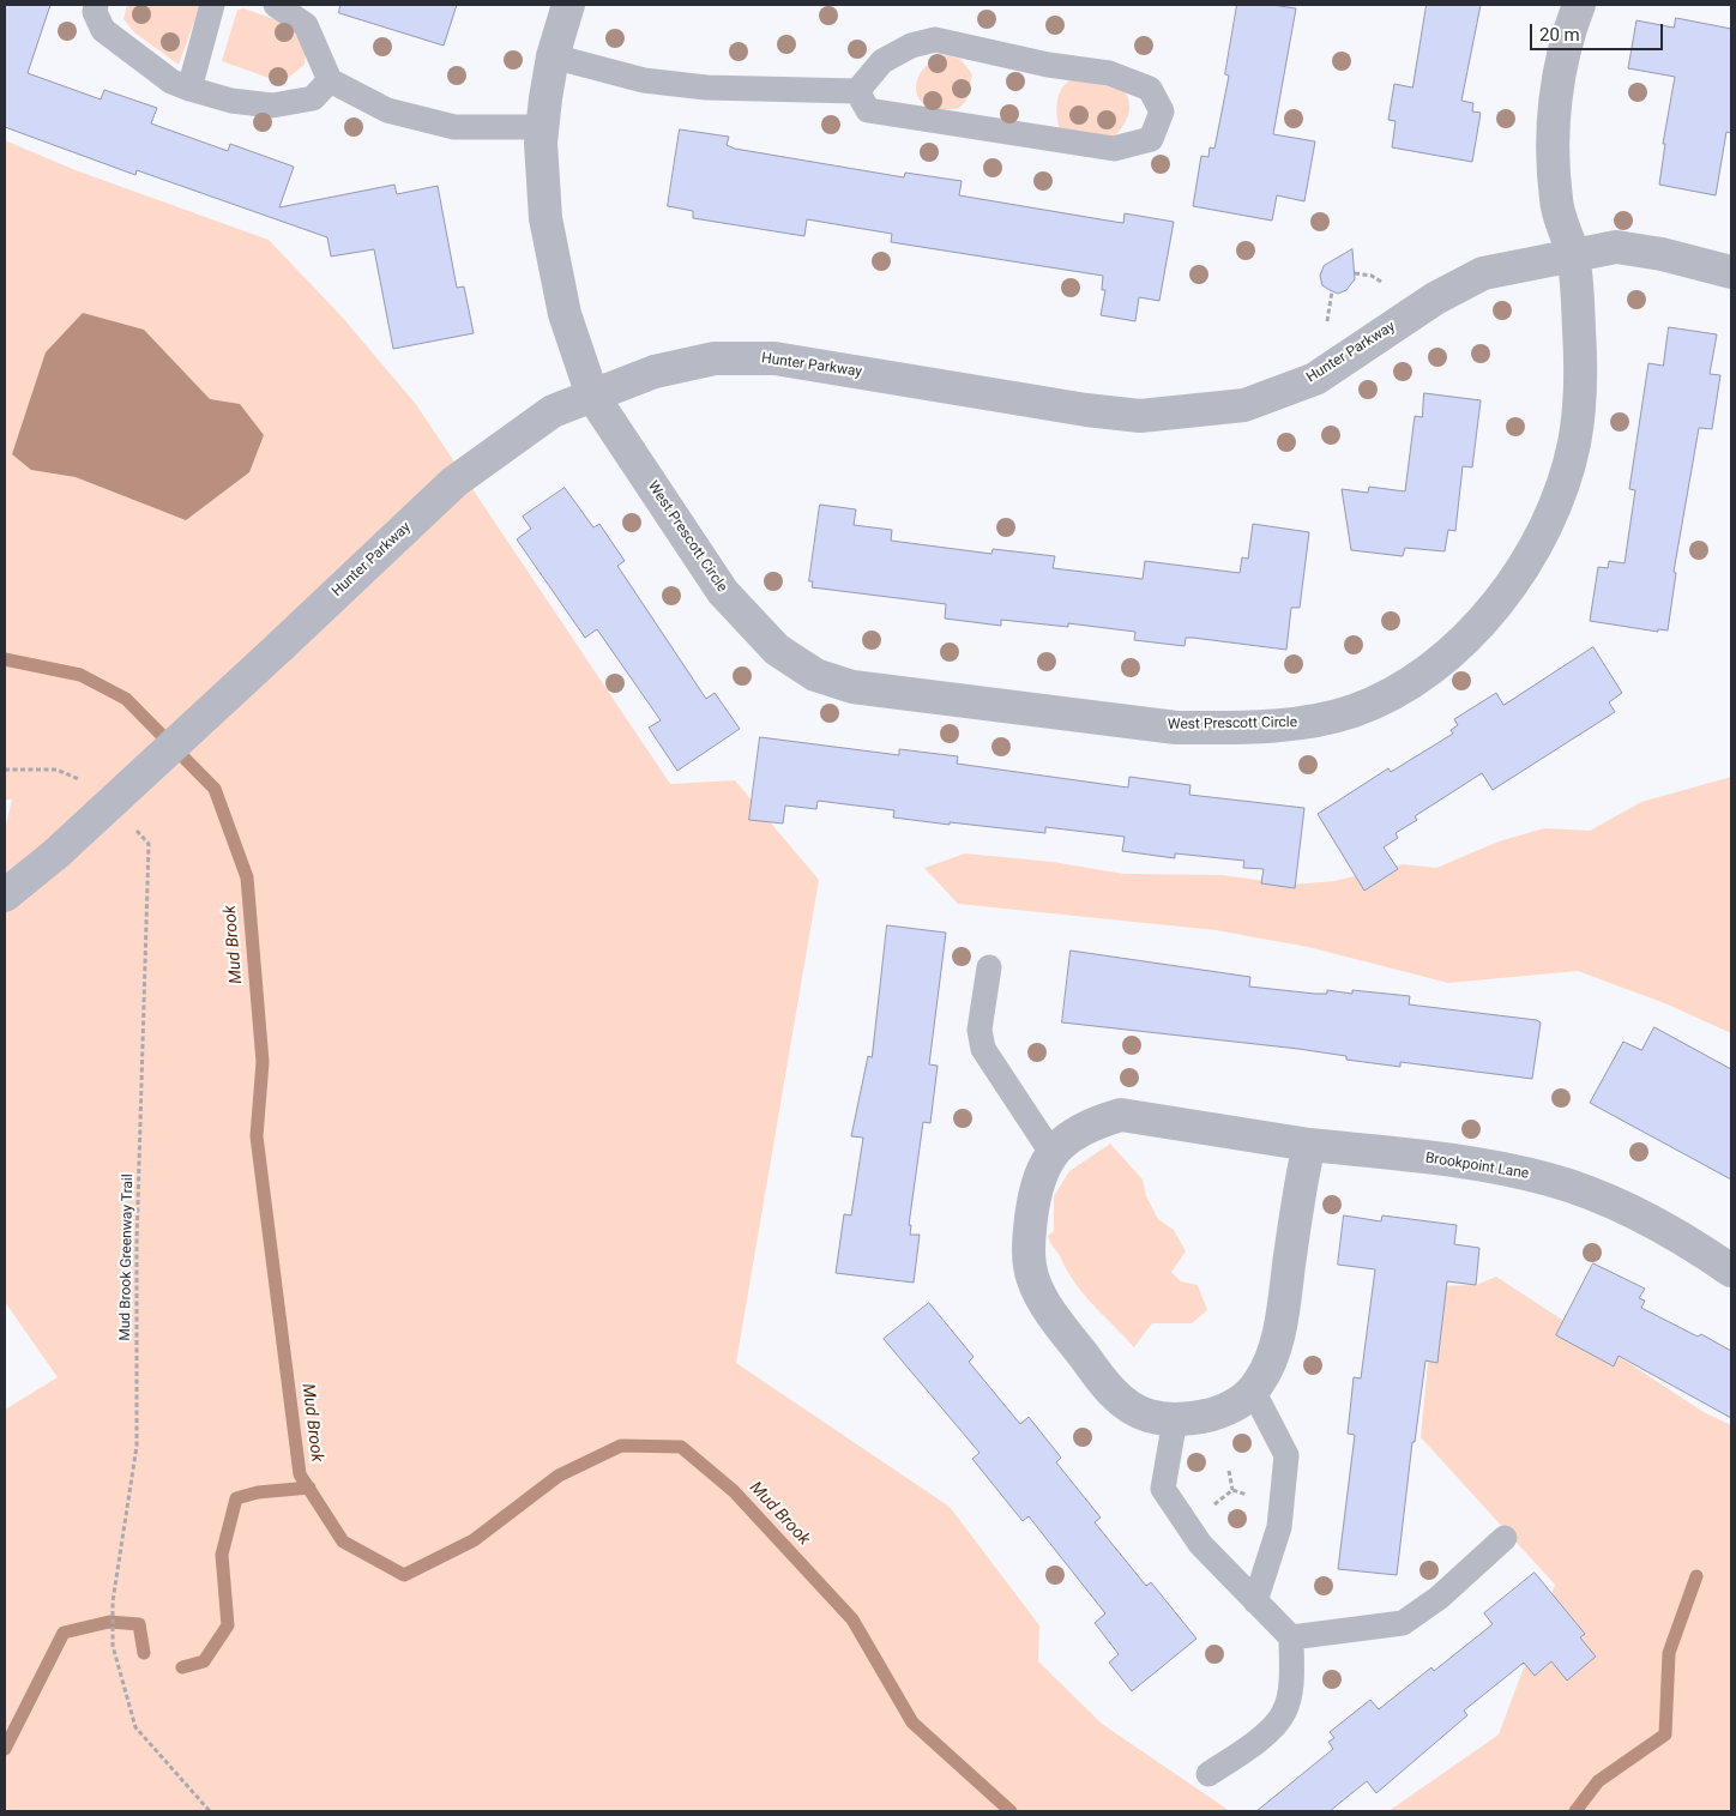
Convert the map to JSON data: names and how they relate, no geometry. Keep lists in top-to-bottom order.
{
  "streets": {
    "street": ["Hunter Parkway", "West Prescott Circle", "Brookpoint Lane"],
    "path": ["Mud Brook Greenway Trail"]
  },
  "crossings": [
    ["Hunter Parkway", "West Prescott Circle"]
  ],
  "water": ["Mud Brook"],
  "scale_bar": "20 m"
}
